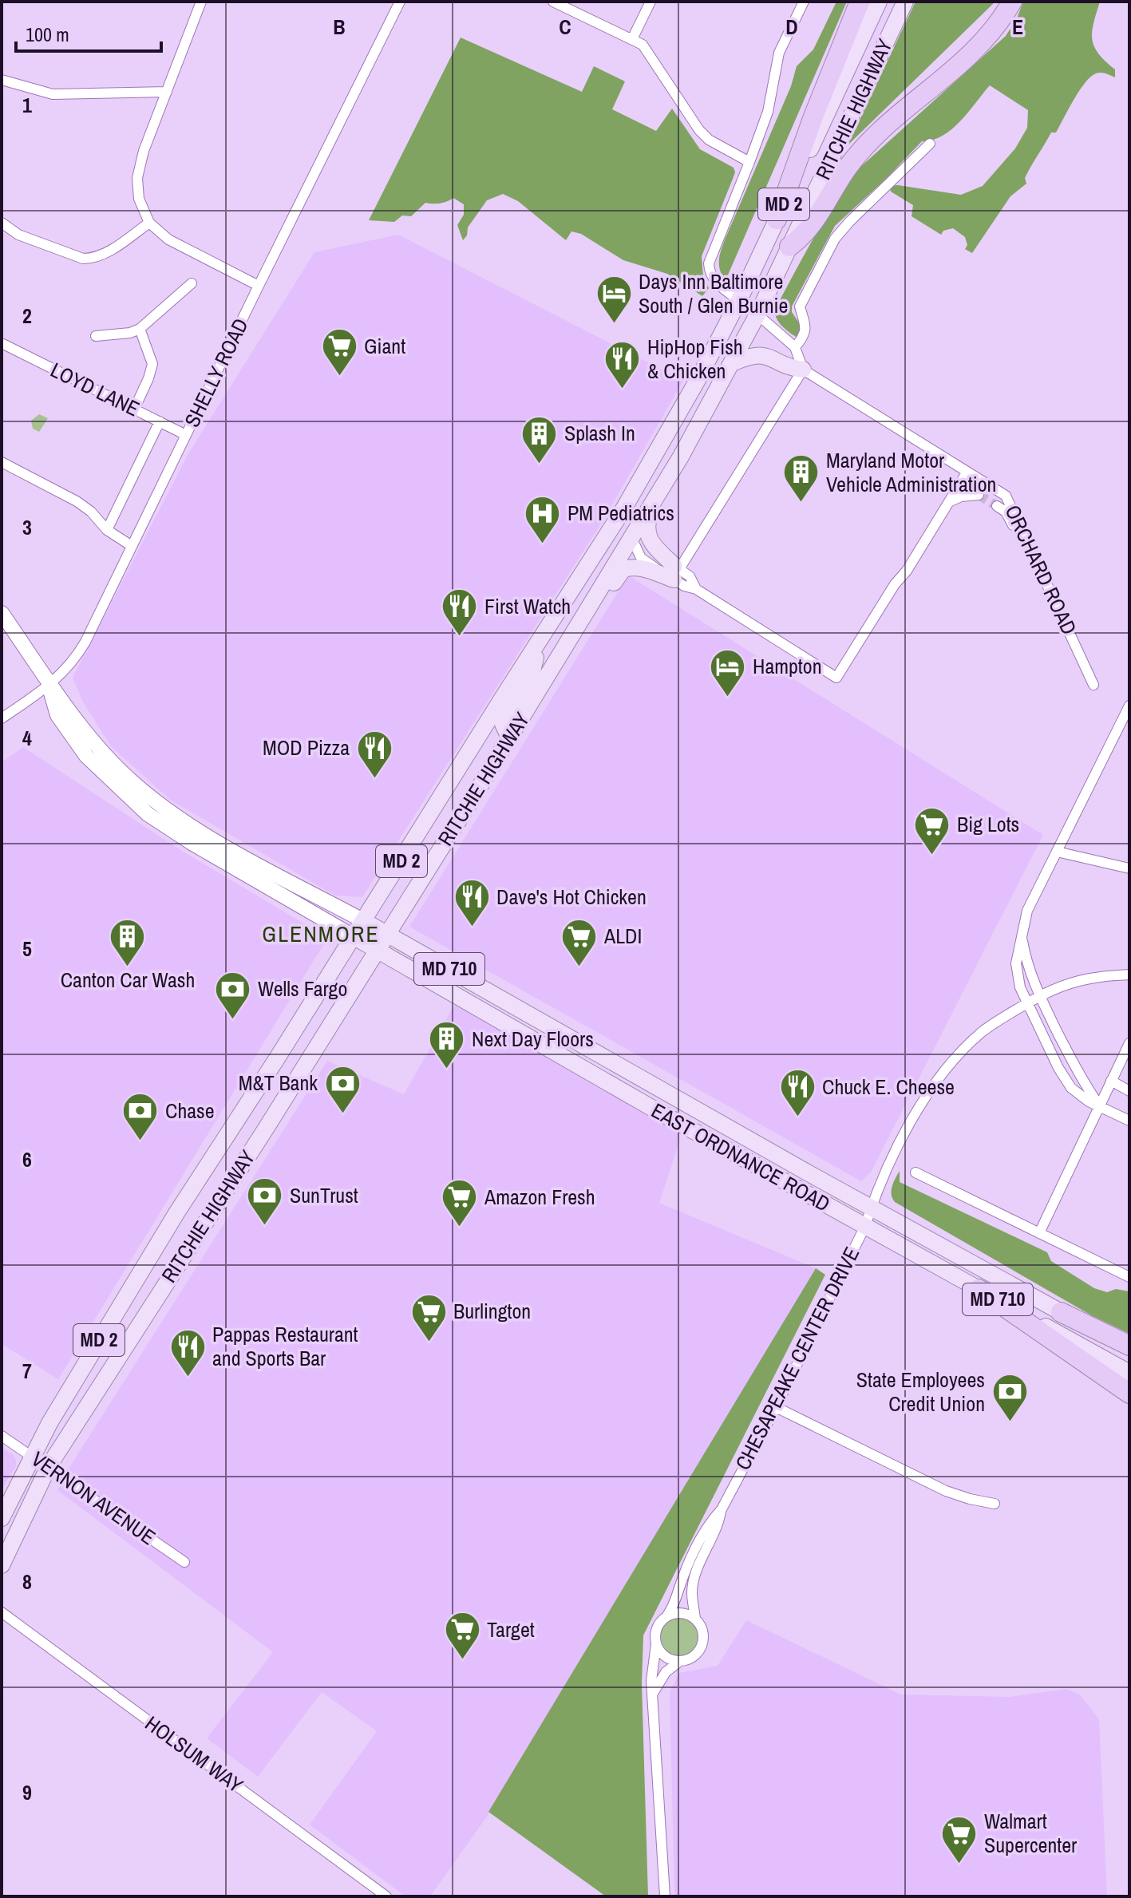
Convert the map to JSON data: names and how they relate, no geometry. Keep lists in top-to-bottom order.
{
  "streets": {
    "main road": [
      "RITCHIE HIGHWAY",
      "MD 2",
      "MD 710",
      "EAST ORDNANCE ROAD"
    ],
    "street": [
      "SHELLY ROAD",
      "LOYD LANE",
      "ORCHARD ROAD",
      "CHESAPEAKE CENTER DRIVE",
      "VERNON AVENUE",
      "HOLSUM WAY"
    ]
  },
  "crossings": [
    ["RITCHIE HIGHWAY", "EAST ORDNANCE ROAD"],
    ["RITCHIE HIGHWAY", "VERNON AVENUE"],
    ["SHELLY ROAD", "LOYD LANE"],
    ["EAST ORDNANCE ROAD", "CHESAPEAKE CENTER DRIVE"]
  ],
  "districts": ["GLENMORE"],
  "places": {
    "hotel": ["Days Inn Baltimore South / Glen Burnie", "Hampton"],
    "supermarket": [
      "Giant",
      "Big Lots",
      "ALDI",
      "Amazon Fresh",
      "Burlington",
      "Target",
      "Walmart Supercenter"
    ],
    "restaurant": [
      "HipHop Fish & Chicken",
      "First Watch",
      "MOD Pizza",
      "Dave's Hot Chicken",
      "Chuck E. Cheese",
      "Pappas Restaurant and Sports Bar"
    ],
    "building": [
      "Splash In",
      "Maryland Motor Vehicle Administration",
      "Canton Car Wash",
      "Next Day Floors"
    ],
    "hospital": ["PM Pediatrics"],
    "bank": [
      "Wells Fargo",
      "M&T Bank",
      "Chase",
      "SunTrust",
      "State Employees Credit Union"
    ]
  },
  "scale_bar": "100 m",
  "grid": {
    "columns": [
      "B",
      "C",
      "D",
      "E"
    ],
    "rows": [
      "1",
      "2",
      "3",
      "4",
      "5",
      "6",
      "7",
      "8",
      "9"
    ]
  }
}
